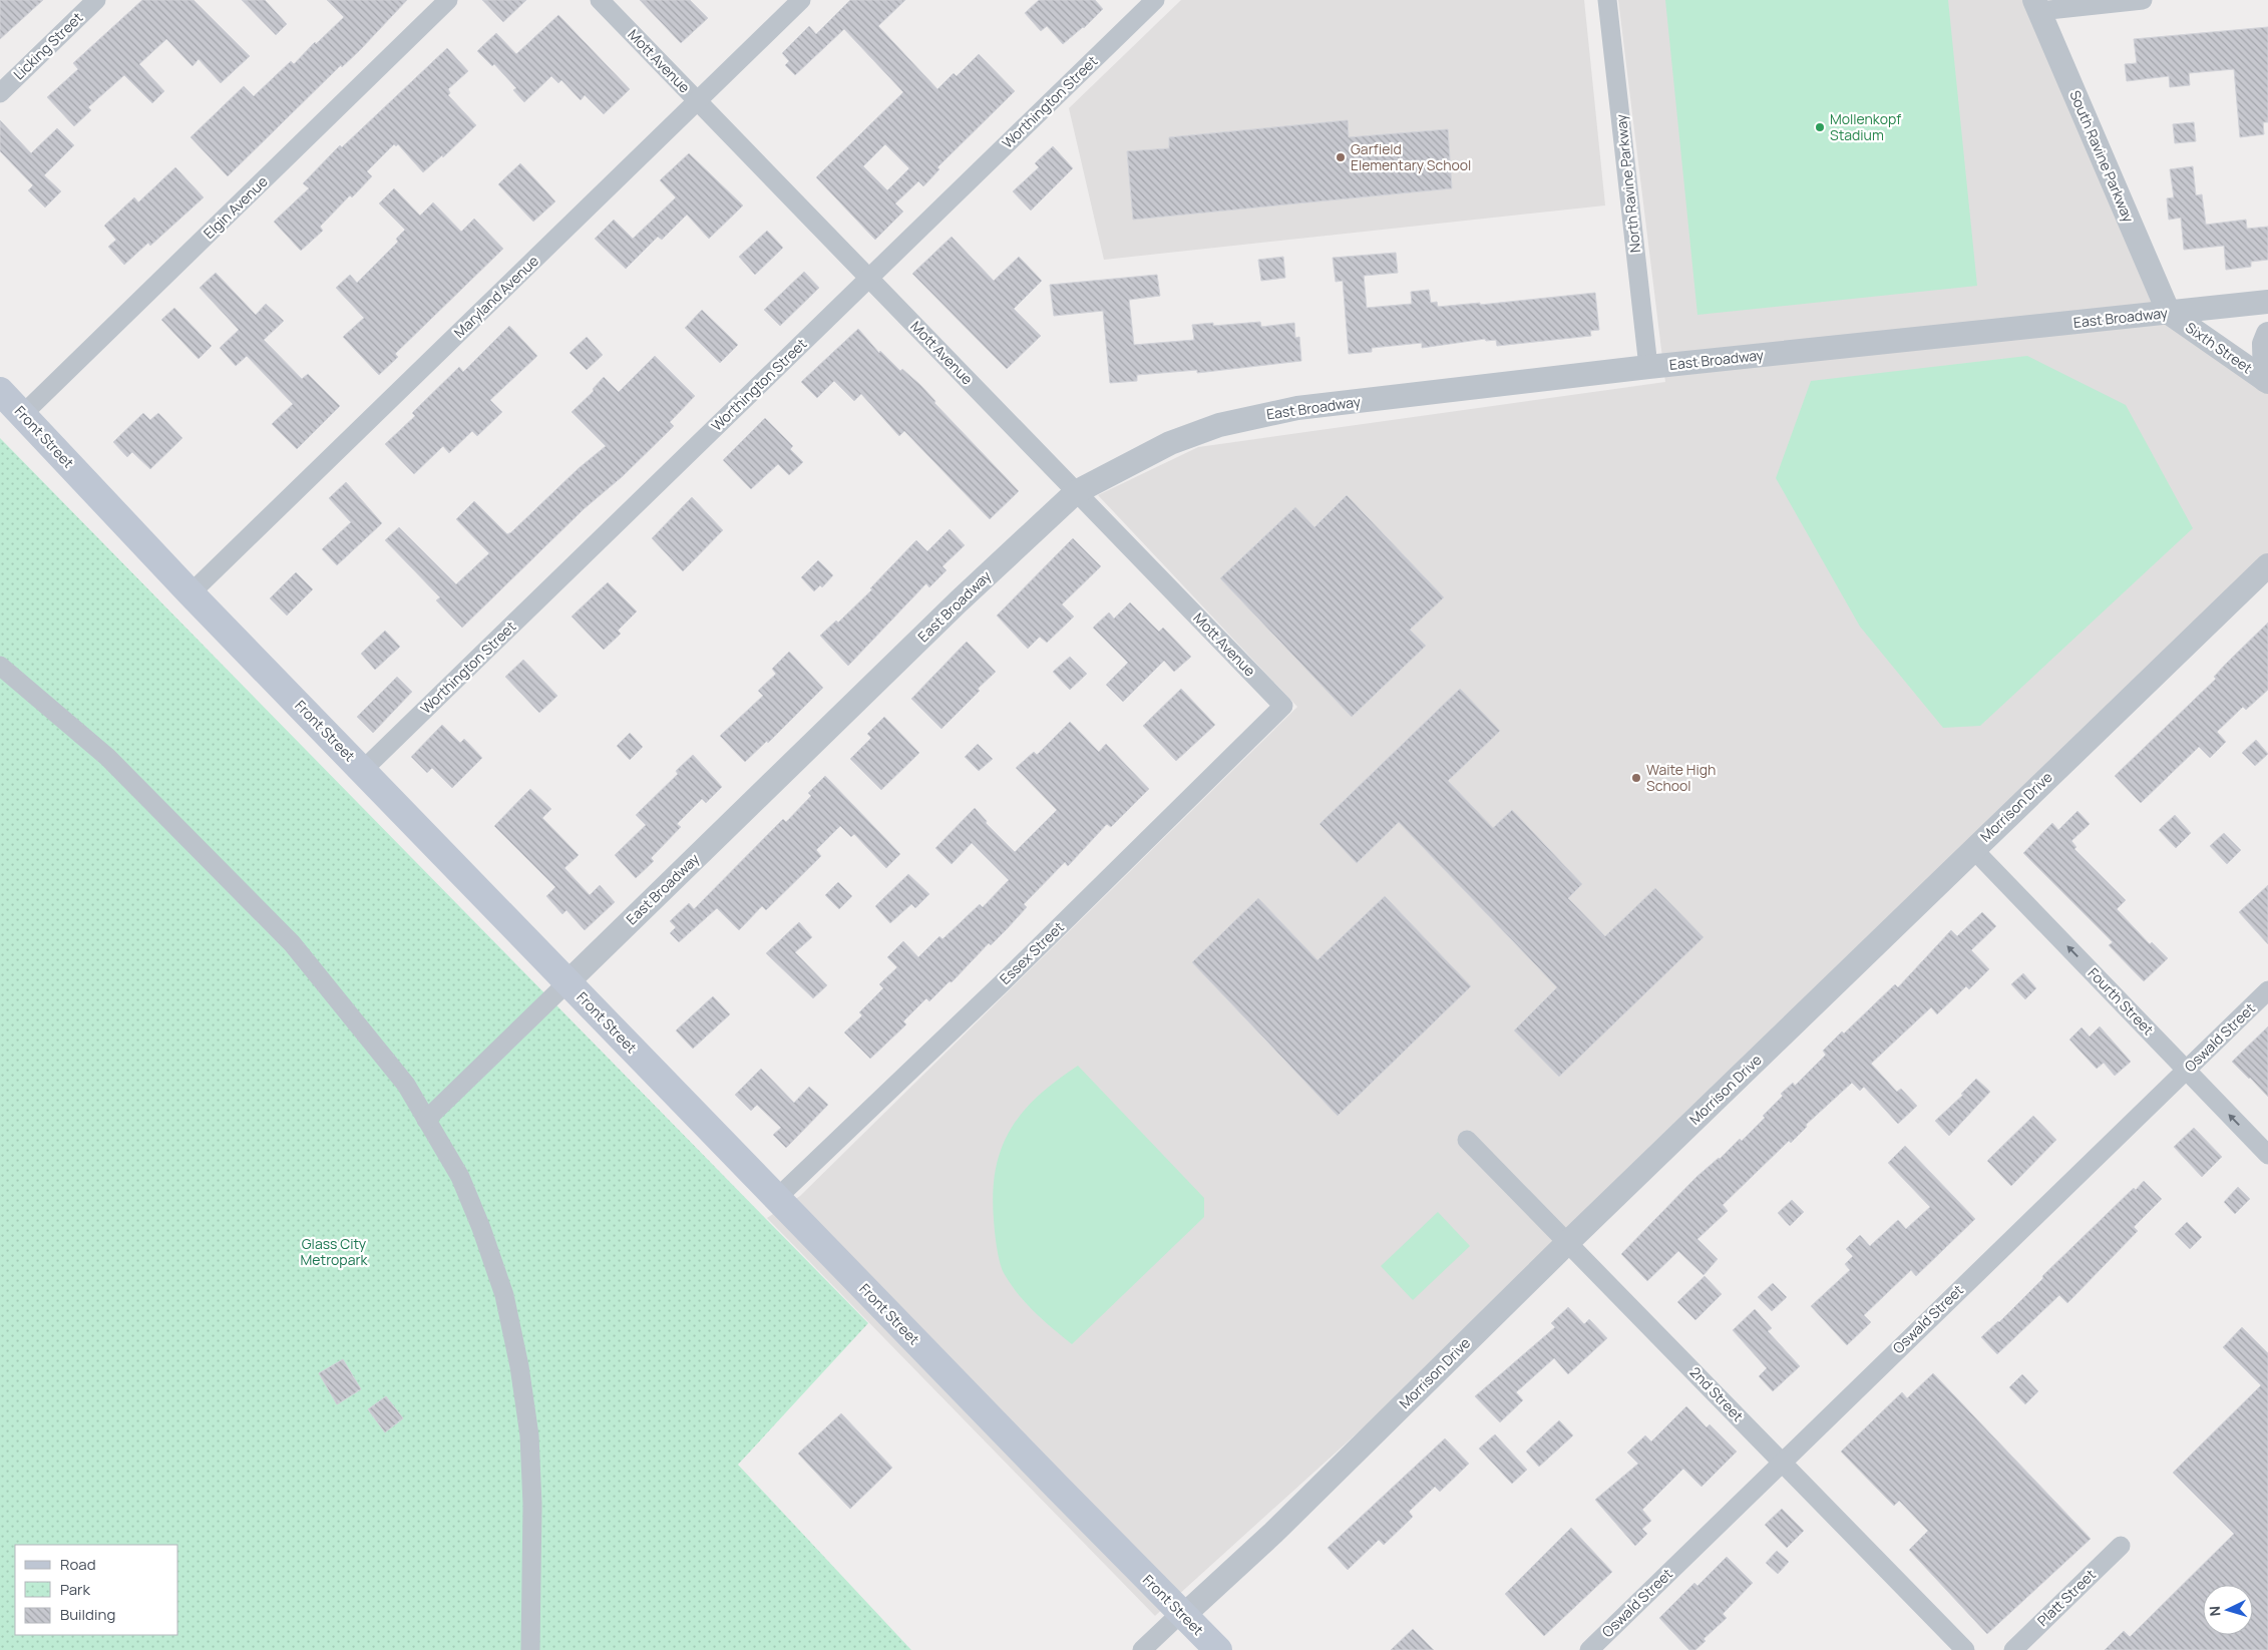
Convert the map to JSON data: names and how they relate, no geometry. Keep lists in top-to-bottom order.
{
  "streets": {
    "main road": ["Front Street"],
    "street": [
      "Licking Street",
      "Mott Avenue",
      "Worthington Street",
      "South Ravine Parkway",
      "North Ravine Parkway",
      "Elgin Avenue",
      "Maryland Avenue",
      "East Broadway",
      "Sixth Street",
      "Morrison Drive",
      "Essex Street",
      "Fourth Street",
      "Oswald Street",
      "2nd Street",
      "Platt Street"
    ]
  },
  "crossings": [
    ["Mott Avenue", "Worthington Street"],
    ["Mott Avenue", "Maryland Avenue"],
    ["Mott Avenue", "East Broadway"],
    ["Mott Avenue", "Essex Street"],
    ["Worthington Street", "Front Street"],
    ["South Ravine Parkway", "East Broadway"],
    ["South Ravine Parkway", "Sixth Street"],
    ["North Ravine Parkway", "East Broadway"],
    ["Elgin Avenue", "Front Street"],
    ["Maryland Avenue", "Front Street"],
    ["East Broadway", "Sixth Street"],
    ["East Broadway", "Front Street"],
    ["Front Street", "Morrison Drive"],
    ["Front Street", "Essex Street"],
    ["Morrison Drive", "Fourth Street"],
    ["Morrison Drive", "2nd Street"],
    ["Fourth Street", "Oswald Street"],
    ["Oswald Street", "2nd Street"]
  ],
  "one_way": ["Fourth Street"],
  "parks": ["Glass City Metropark"],
  "places": ["Mollenkopf Stadium", "Garfield Elementary School", "Waite High School"],
  "legend": ["Road", "Park", "Building"],
  "north": "left"
}
